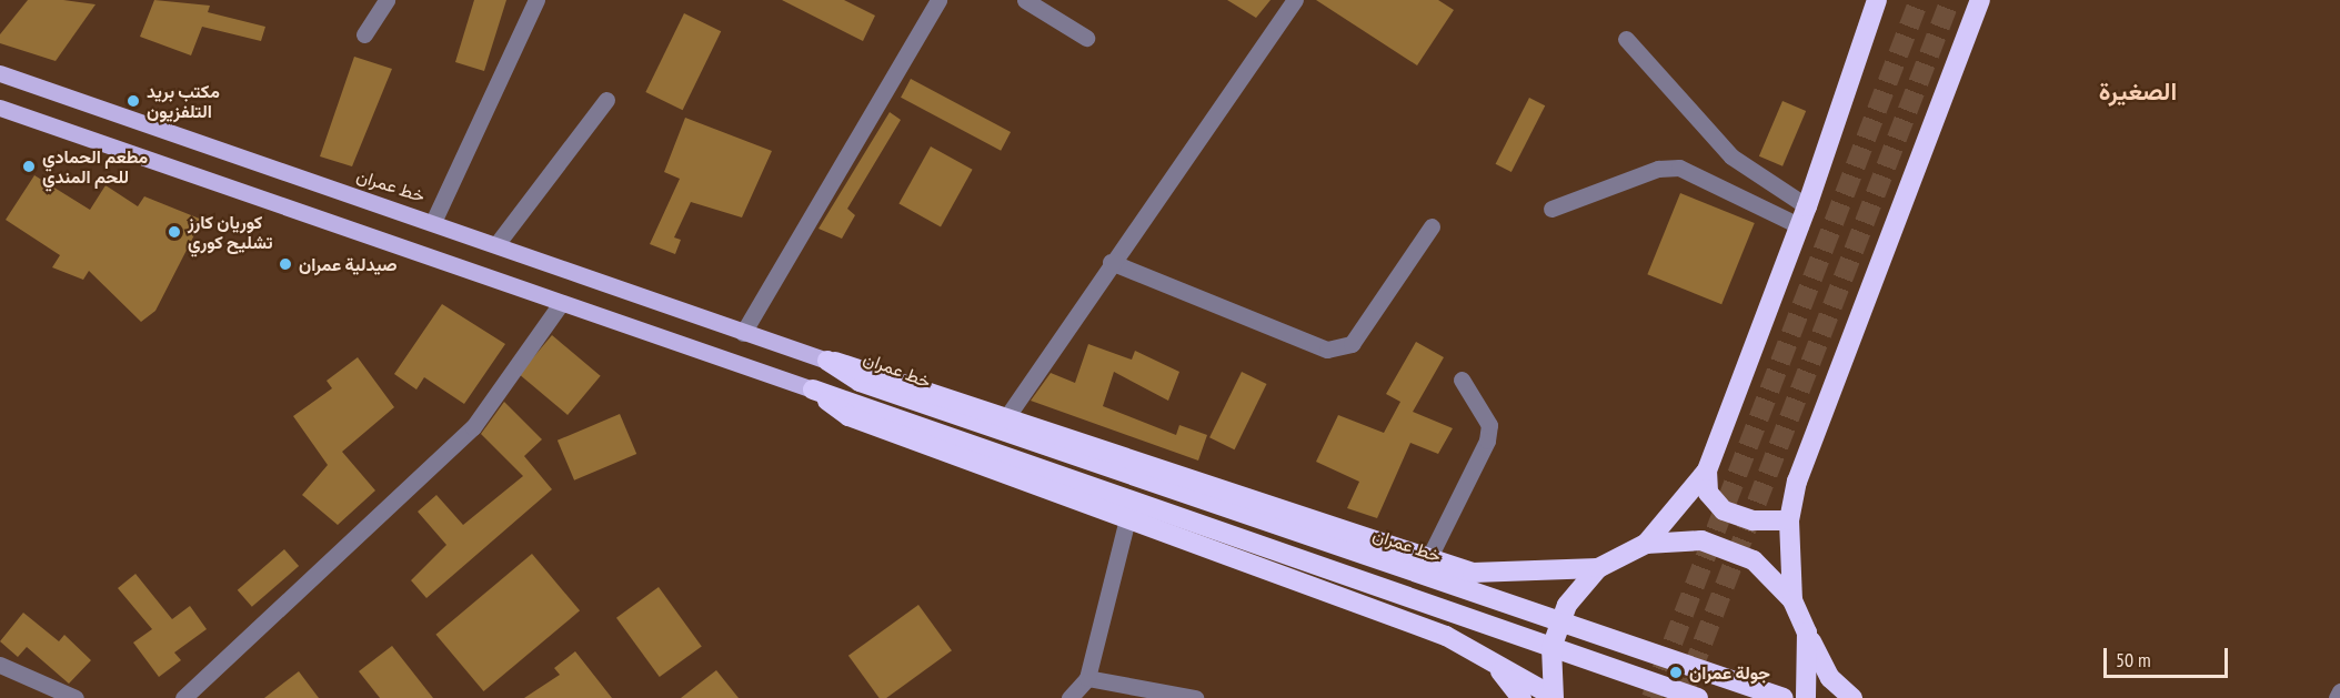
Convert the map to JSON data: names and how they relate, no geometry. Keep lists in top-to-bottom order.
{
  "streets": {
    "highway": ["خط عمران"]
  },
  "districts": ["الصغيرة"],
  "places": [
    "مكتب بريد التلفزيون",
    "مطعم الحمادي للحم المندي",
    "كوريان كارز تشليح كوري",
    "صيدلية عمران",
    "جولة عمران"
  ],
  "scale_bar": "50 m"
}
